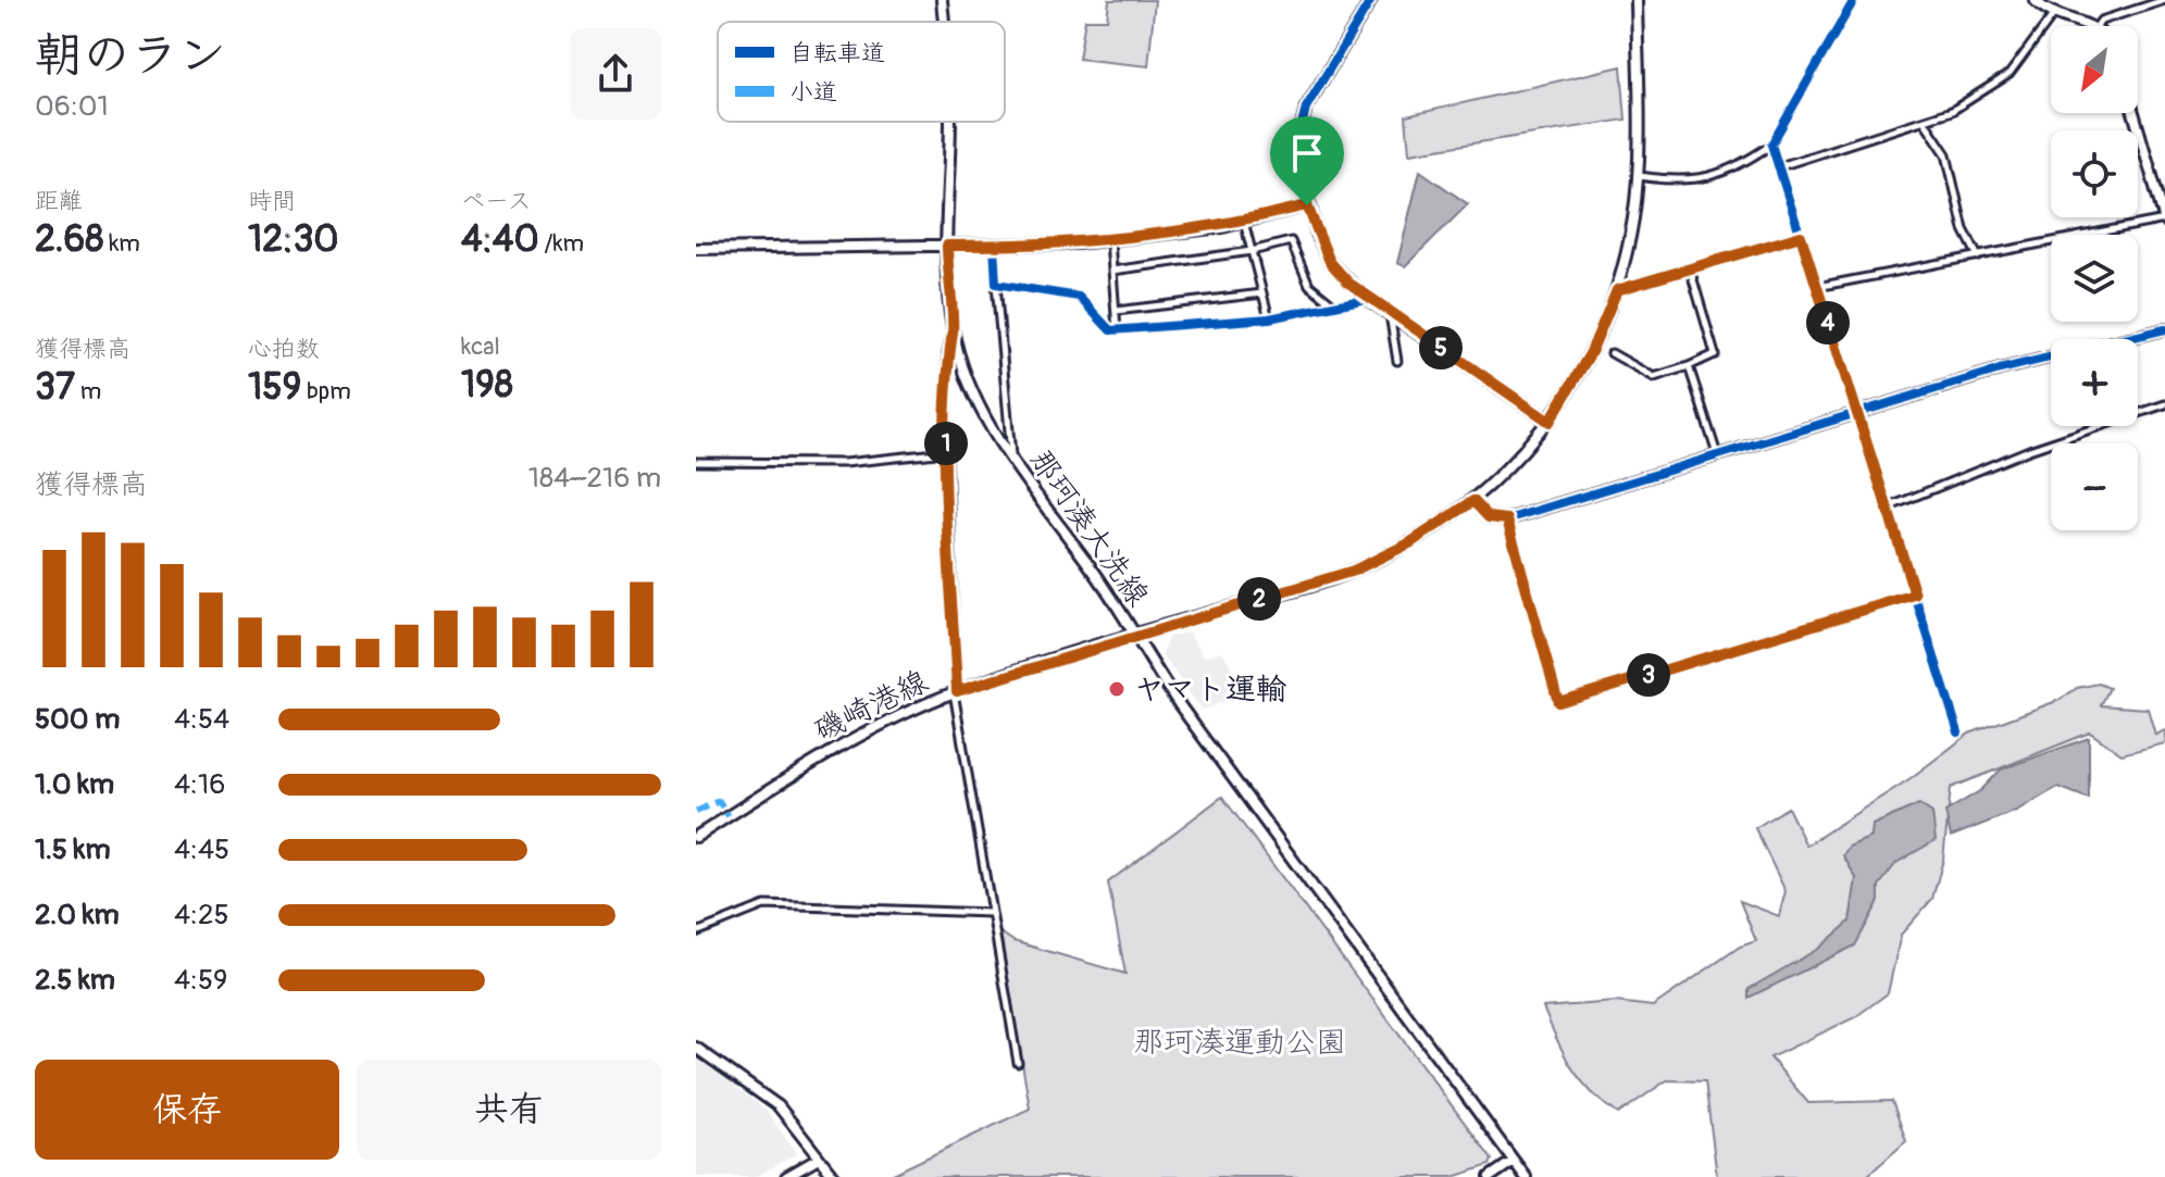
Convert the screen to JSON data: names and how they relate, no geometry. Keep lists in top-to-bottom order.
{
  "streets": {
    "main road": ["那珂湊大洗線", "磯崎港線"]
  },
  "crossings": [
    ["那珂湊大洗線", "磯崎港線"]
  ],
  "parks": ["那珂湊運動公園"],
  "places": ["ヤマト運輸"],
  "legend": ["自転車道", "小道"],
  "north": "bottom left",
  "page": {
    "heading": ["朝のラン", "06:01"],
    "map_buttons": ["+", "−"],
    "stats": [
      ["距離", "2.68 km"],
      ["時間", "12:30"],
      ["ペース", "4:40 /km"],
      ["獲得標高", "37 m"],
      ["心拍数", "159 bpm"],
      ["kcal", "198"]
    ],
    "pins": [
      "4",
      "5",
      "1",
      "2",
      "3"
    ],
    "chart": ["獲得標高", "184–216 m"],
    "list": [
      {
        "name": "500 m",
        "note": "4:54"
      },
      {
        "name": "1.0 km",
        "note": "4:16"
      },
      {
        "name": "1.5 km",
        "note": "4:45"
      },
      {
        "name": "2.0 km",
        "note": "4:25"
      },
      {
        "name": "2.5 km",
        "note": "4:59"
      }
    ],
    "buttons": ["保存", "共有"]
  }
}
